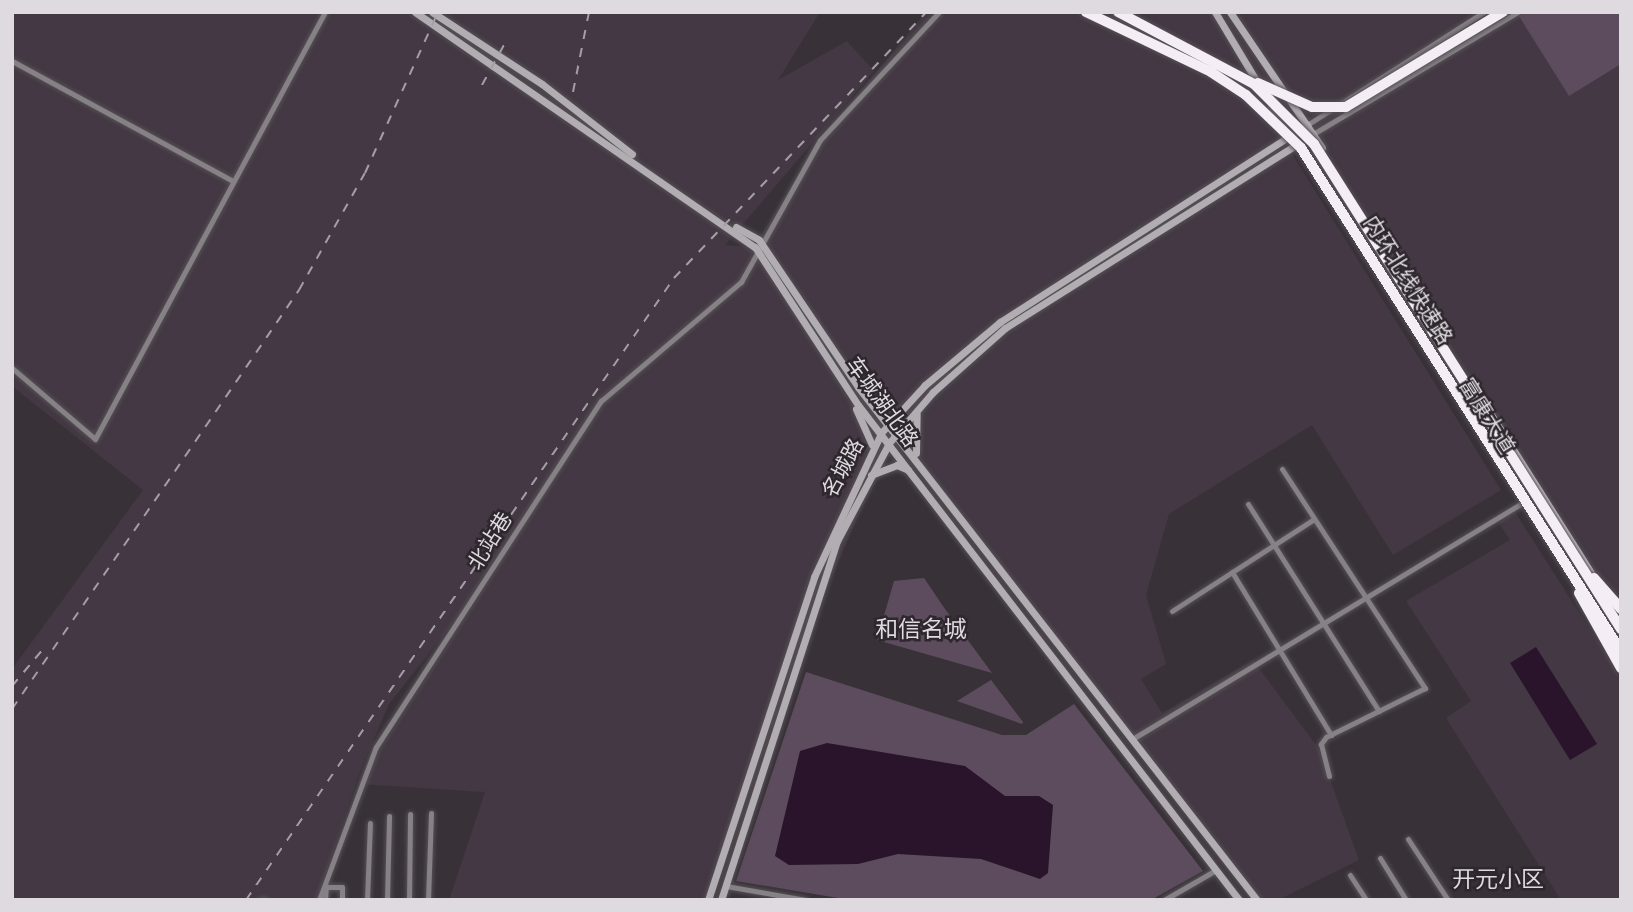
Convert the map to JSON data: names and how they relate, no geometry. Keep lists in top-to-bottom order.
{
  "streets": {
    "highway": ["内环北线快速路"],
    "main road": ["车城湖北路", "富康大道", "名城路"],
    "street": ["北站巷"]
  },
  "crossings": [
    ["车城湖北路", "名城路"],
    ["车城湖北路", "北站巷"],
    ["富康大道", "名城路"]
  ],
  "districts": ["和信名城", "开元小区"]
}
